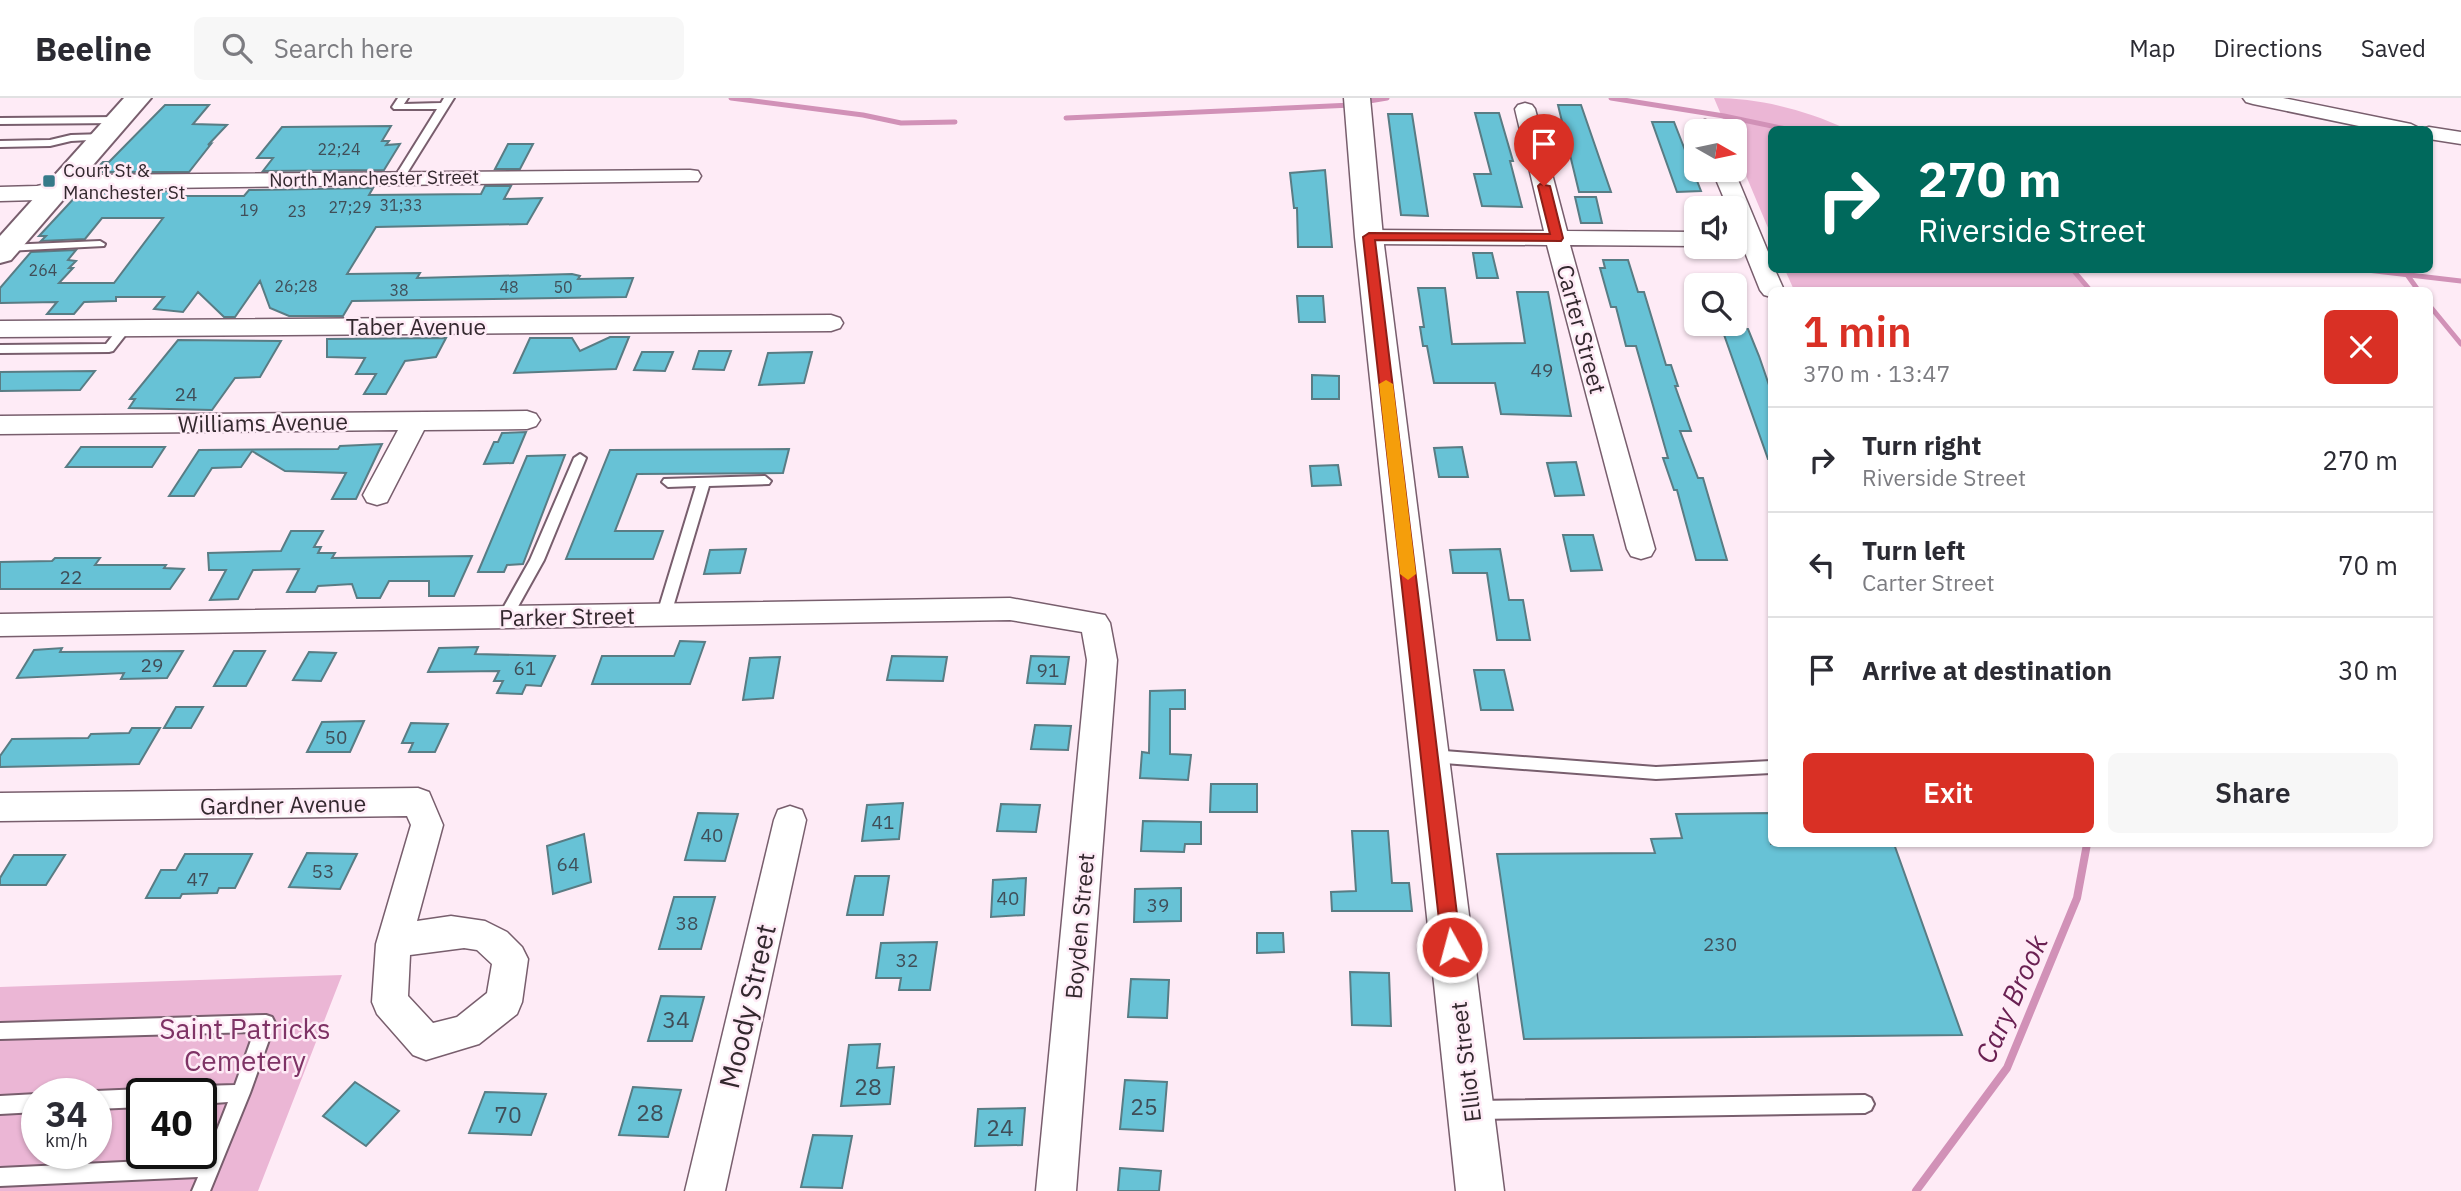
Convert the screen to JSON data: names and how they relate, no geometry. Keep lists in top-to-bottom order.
{
  "streets": {
    "street": [
      "North Manchester Street",
      "Taber Avenue",
      "Carter Street",
      "Williams Avenue",
      "Parker Street",
      "Gardner Avenue",
      "Boyden Street",
      "Moody Street",
      "Elliot Street"
    ]
  },
  "crossings": [
    ["Parker Street", "Boyden Street"]
  ],
  "water": ["Cary Brook"],
  "parks": ["Saint Patricks Cemetery"],
  "places": {
    "transit": ["Court St & Manchester St"]
  },
  "house_numbers": [
    "22;24",
    "31;33",
    "27;29",
    "19",
    "23",
    "264",
    "26;28",
    "48",
    "50",
    "38",
    "49",
    "24",
    "22",
    "29",
    "61",
    "91",
    "50",
    "41",
    "40",
    "64",
    "53",
    "47",
    "40",
    "39",
    "38",
    "230",
    "32",
    "34",
    "28",
    "25",
    "28",
    "70",
    "24"
  ],
  "north": "right",
  "page": {
    "header": "Beeline",
    "search": "Search here",
    "nav": ["Map", "Directions", "Saved"],
    "turn": ["270 m", "Riverside Street"],
    "heading": ["1 min", "370 m · 13:47"],
    "list": [
      {
        "name": "Turn right",
        "note": "Riverside Street",
        "value": "270 m"
      },
      {
        "name": "Turn left",
        "note": "Carter Street",
        "value": "70 m"
      },
      {
        "name": "Arrive at destination",
        "value": "30 m"
      }
    ],
    "buttons": ["Exit", "Share"],
    "speed": "34 km/h",
    "limit": "40"
  }
}
